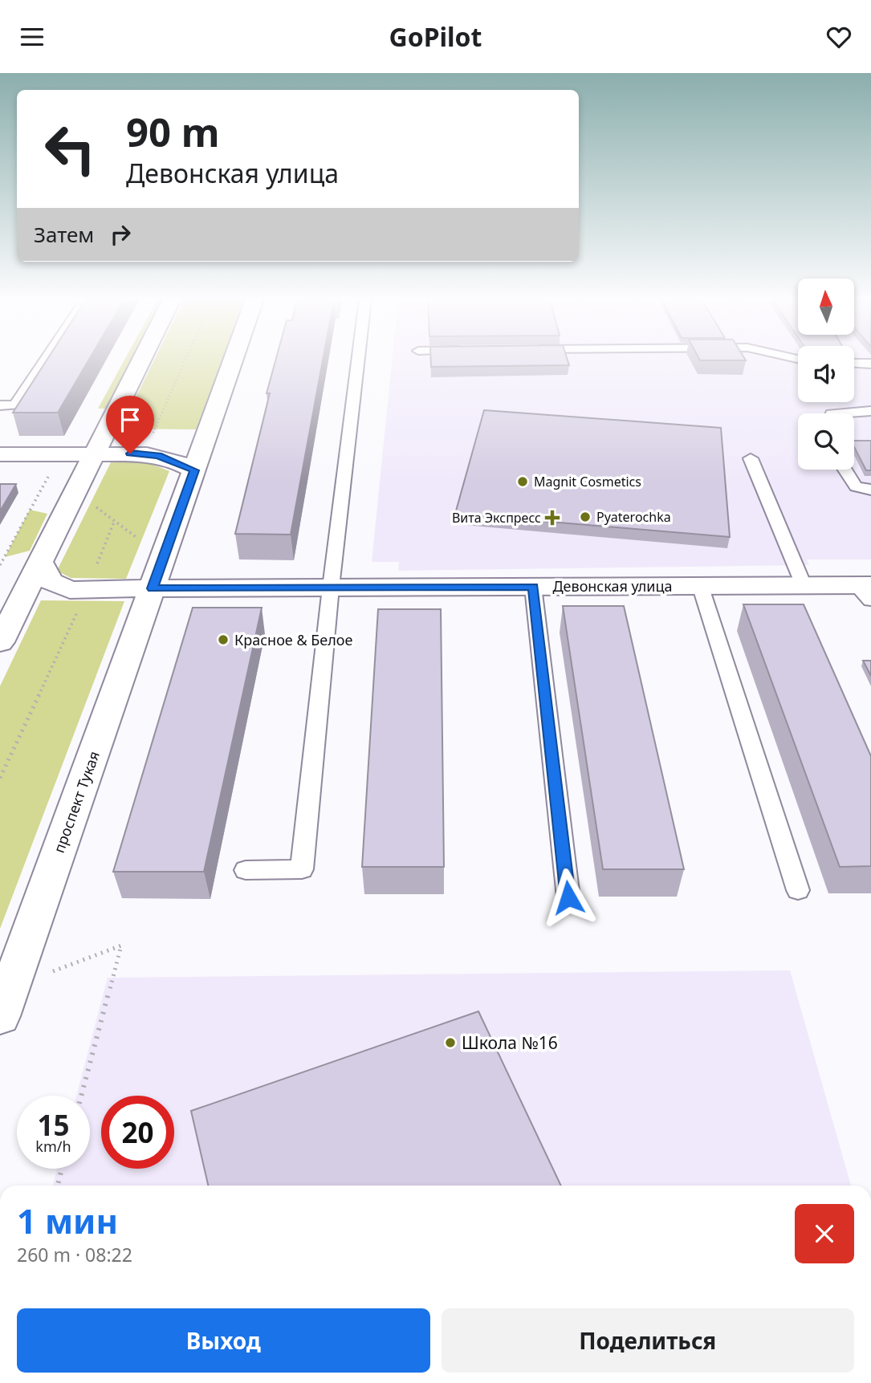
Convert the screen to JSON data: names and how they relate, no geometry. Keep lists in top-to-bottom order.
{
  "streets": {
    "main road": ["Девонская улица", "проспект Тукая"]
  },
  "crossings": [
    ["Девонская улица", "проспект Тукая"]
  ],
  "places": {
    "other": [
      "Magnit Cosmetics",
      "Pyaterochka",
      "Красное & Белое",
      "Школа №16"
    ],
    "health": ["Вита Экспресс"]
  },
  "north": "top",
  "page": {
    "header": "GoPilot",
    "turn": ["90 m", "Девонская улица"],
    "then": "Затем",
    "speed": "15 km/h",
    "limit": "20",
    "heading": ["1 мин", "260 m · 08:22"],
    "buttons": ["Выход", "Поделиться"]
  }
}
